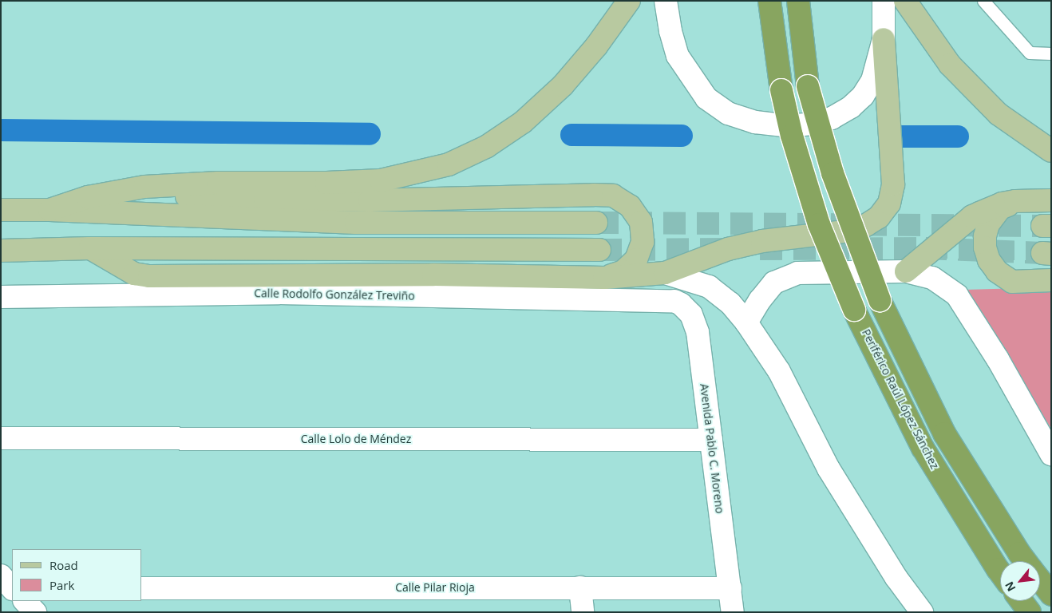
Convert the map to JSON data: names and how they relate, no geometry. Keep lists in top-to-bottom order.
{
  "streets": {
    "highway": ["Periférico Raúl López Sánchez"],
    "street": [
      "Calle Rodolfo González Treviño",
      "Calle Lolo de Méndez",
      "Avenida Pablo C. Moreno",
      "Calle Pilar Rioja"
    ]
  },
  "crossings": [
    ["Calle Rodolfo González Treviño", "Avenida Pablo C. Moreno"],
    ["Calle Lolo de Méndez", "Avenida Pablo C. Moreno"],
    ["Avenida Pablo C. Moreno", "Calle Pilar Rioja"]
  ],
  "legend": ["Road", "Park"],
  "north": "bottom left"
}
